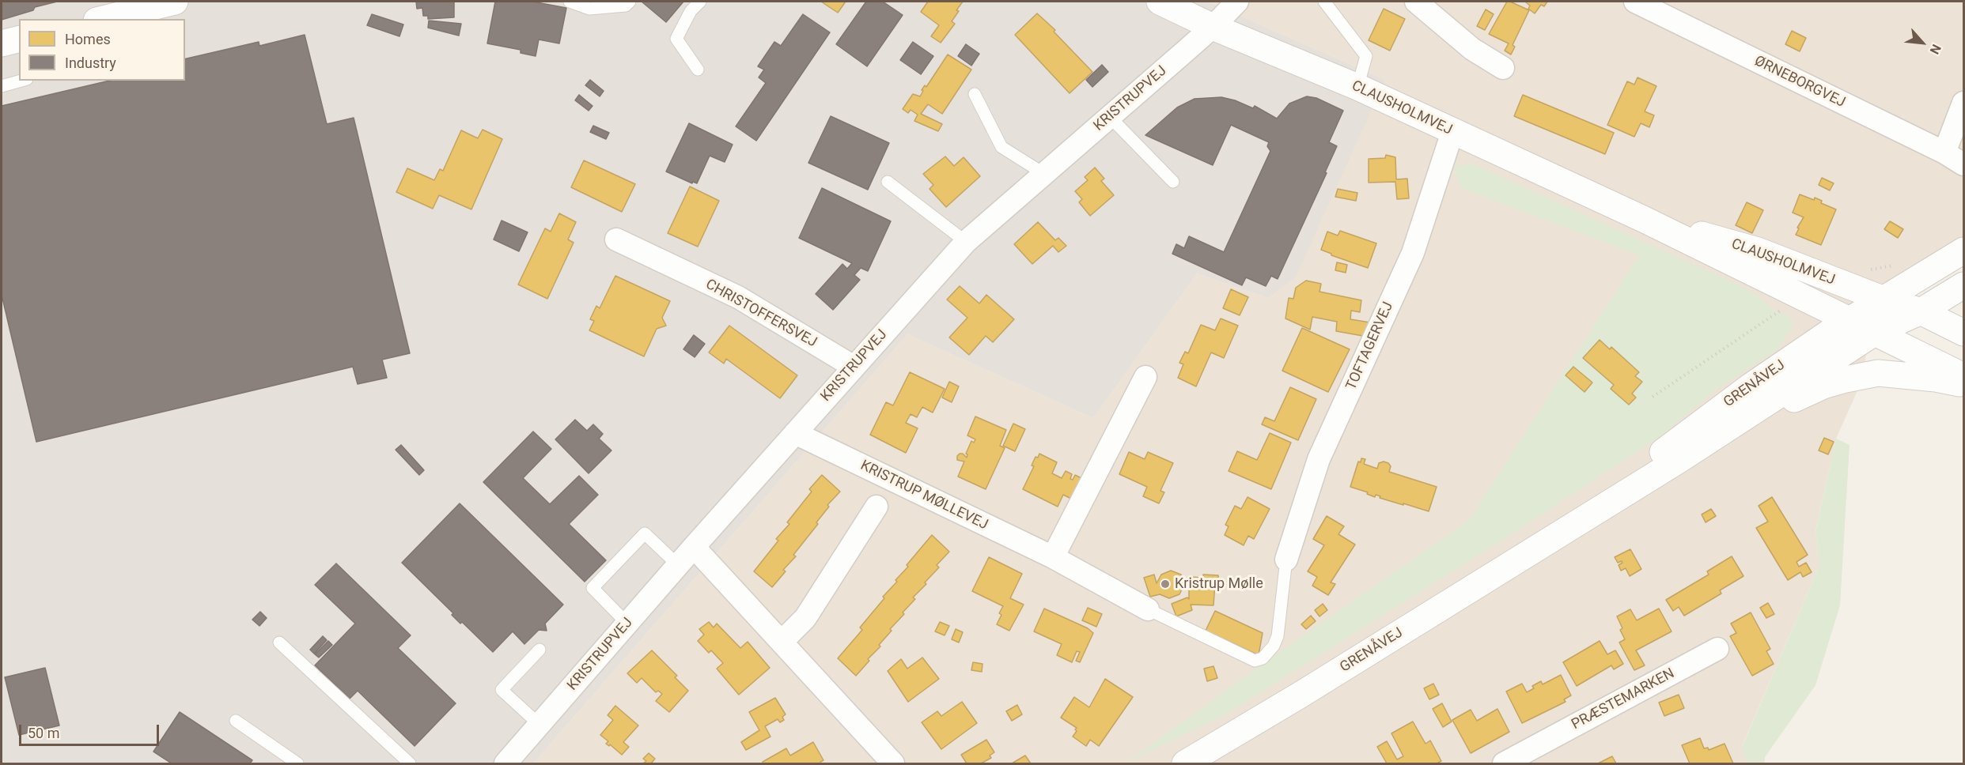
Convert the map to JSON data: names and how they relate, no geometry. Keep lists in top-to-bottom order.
{
  "streets": {
    "street": [
      "ØRNEBORGVEJ",
      "KRISTRUPVEJ",
      "CLAUSHOLMVEJ",
      "CHRISTOFFERSVEJ",
      "TOFTAGERVEJ",
      "GRENÅVEJ",
      "KRISTRUP MØLLEVEJ",
      "PRÆSTEMARKEN"
    ]
  },
  "crossings": [
    ["KRISTRUPVEJ", "CLAUSHOLMVEJ"],
    ["KRISTRUPVEJ", "CHRISTOFFERSVEJ"],
    ["KRISTRUPVEJ", "KRISTRUP MØLLEVEJ"],
    ["CLAUSHOLMVEJ", "TOFTAGERVEJ"],
    ["CLAUSHOLMVEJ", "GRENÅVEJ"]
  ],
  "places": ["Kristrup Mølle"],
  "legend": ["Homes", "Industry"],
  "scale_bar": "50 m",
  "north": "bottom right"
}
